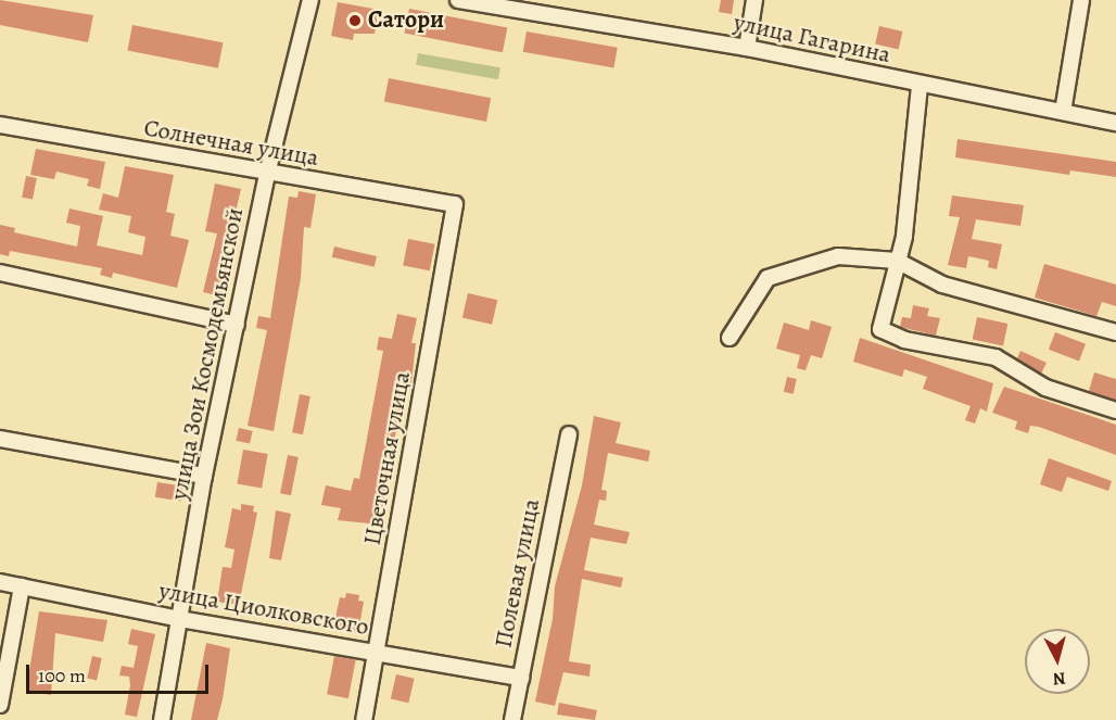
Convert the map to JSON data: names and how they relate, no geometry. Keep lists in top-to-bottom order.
{
  "streets": {
    "street": [
      "улица Гагарина",
      "Солнечная улица",
      "улица Зои Космодемьянской",
      "Цветочная улица",
      "Полевая улица",
      "улица Циолковского"
    ]
  },
  "crossings": [
    ["Солнечная улица", "улица Зои Космодемьянской"],
    ["Солнечная улица", "Цветочная улица"],
    ["улица Зои Космодемьянской", "улица Циолковского"],
    ["Цветочная улица", "улица Циолковского"],
    ["Полевая улица", "улица Циолковского"]
  ],
  "places": ["Сатори"],
  "scale_bar": "100 m",
  "north": "bottom"
}
